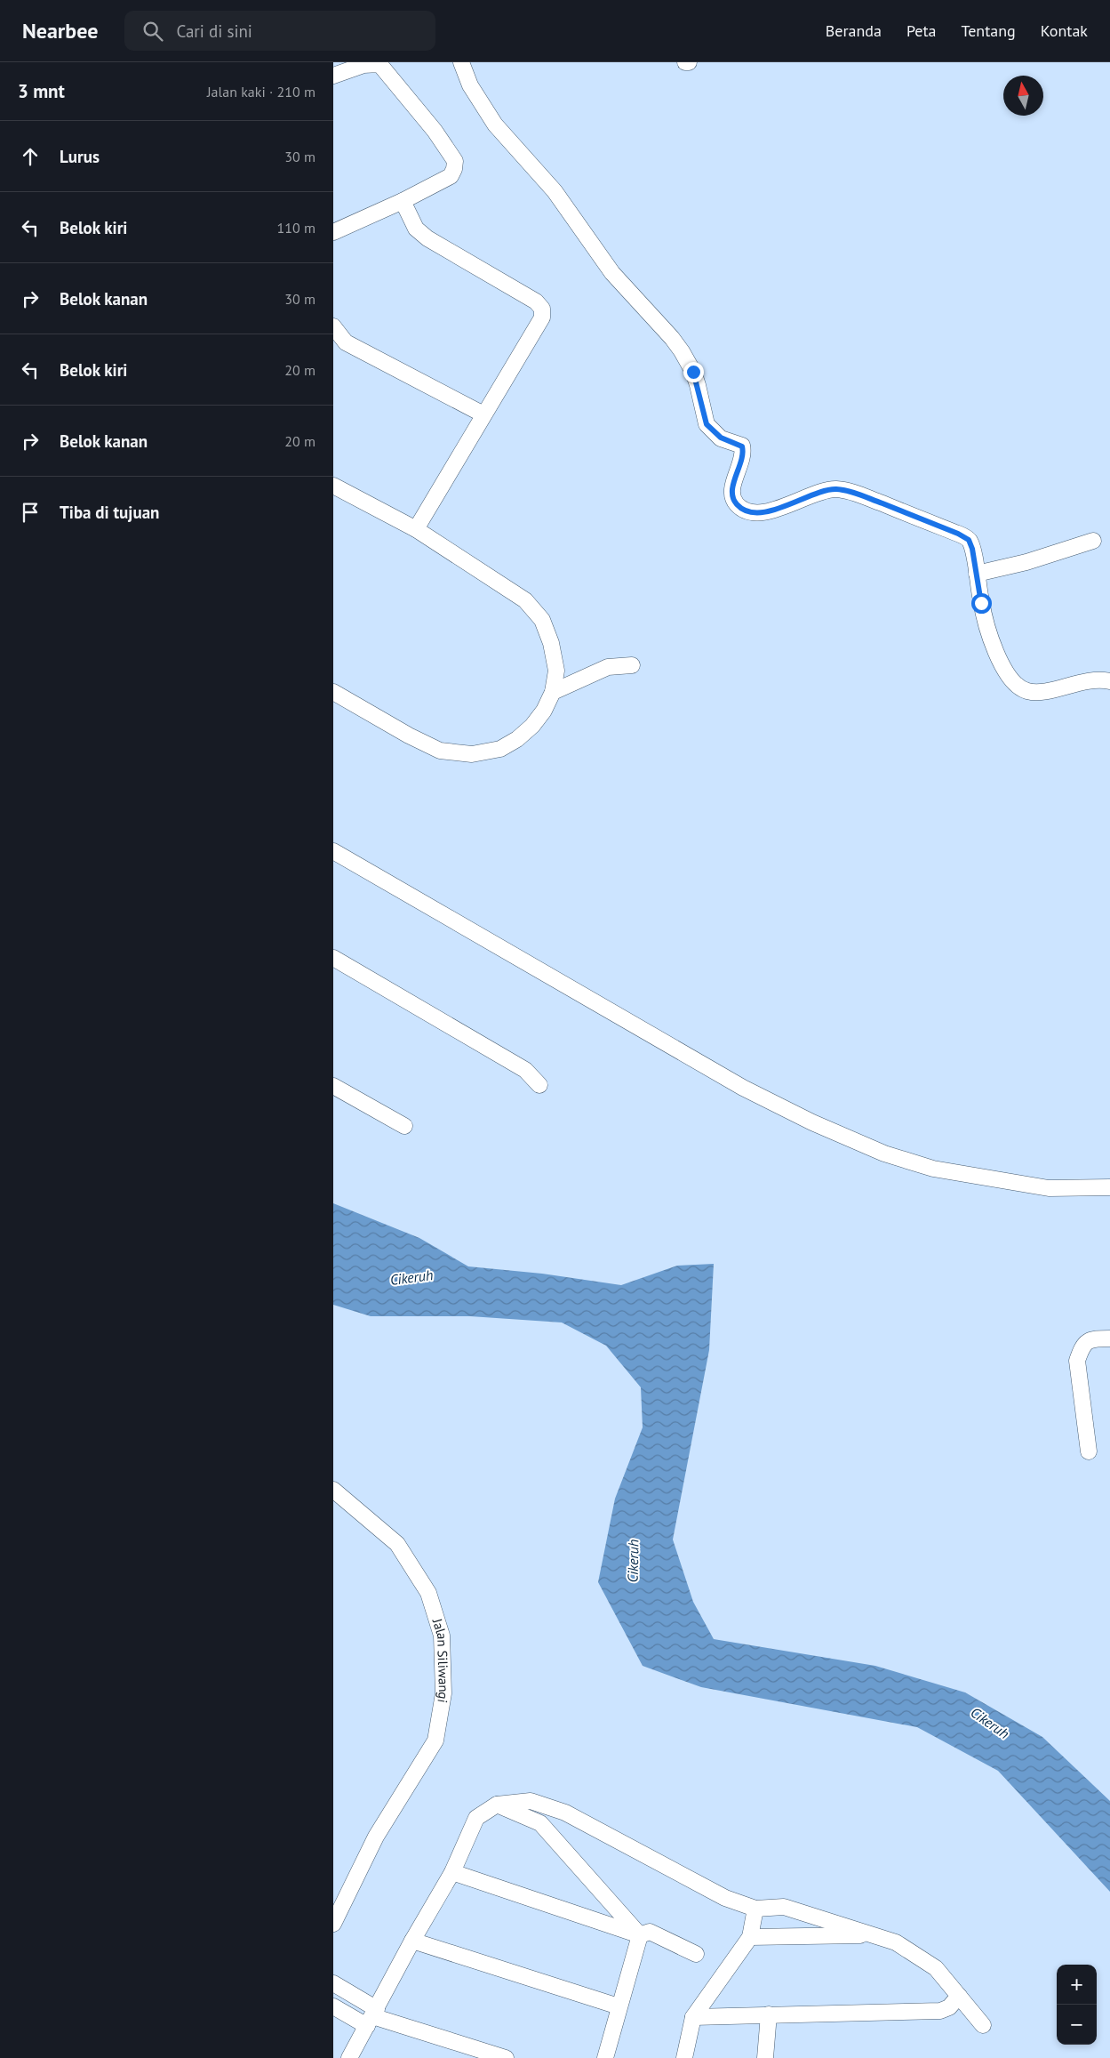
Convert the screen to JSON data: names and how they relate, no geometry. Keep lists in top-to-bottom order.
{
  "streets": {
    "street": ["Jalan Siliwangi"]
  },
  "water": ["Cikeruh"],
  "north": "top",
  "page": {
    "header": "Nearbee",
    "search": "Cari di sini",
    "nav": [
      "Beranda",
      "Peta",
      "Tentang",
      "Kontak"
    ],
    "heading": ["3 mnt", "Jalan kaki · 210 m"],
    "list": [
      ["Lurus", "30 m"],
      ["Belok kiri", "110 m"],
      ["Belok kanan", "30 m"],
      ["Belok kiri", "20 m"],
      ["Belok kanan", "20 m"],
      "Tiba di tujuan"
    ],
    "map_buttons": ["+", "−"]
  }
}
